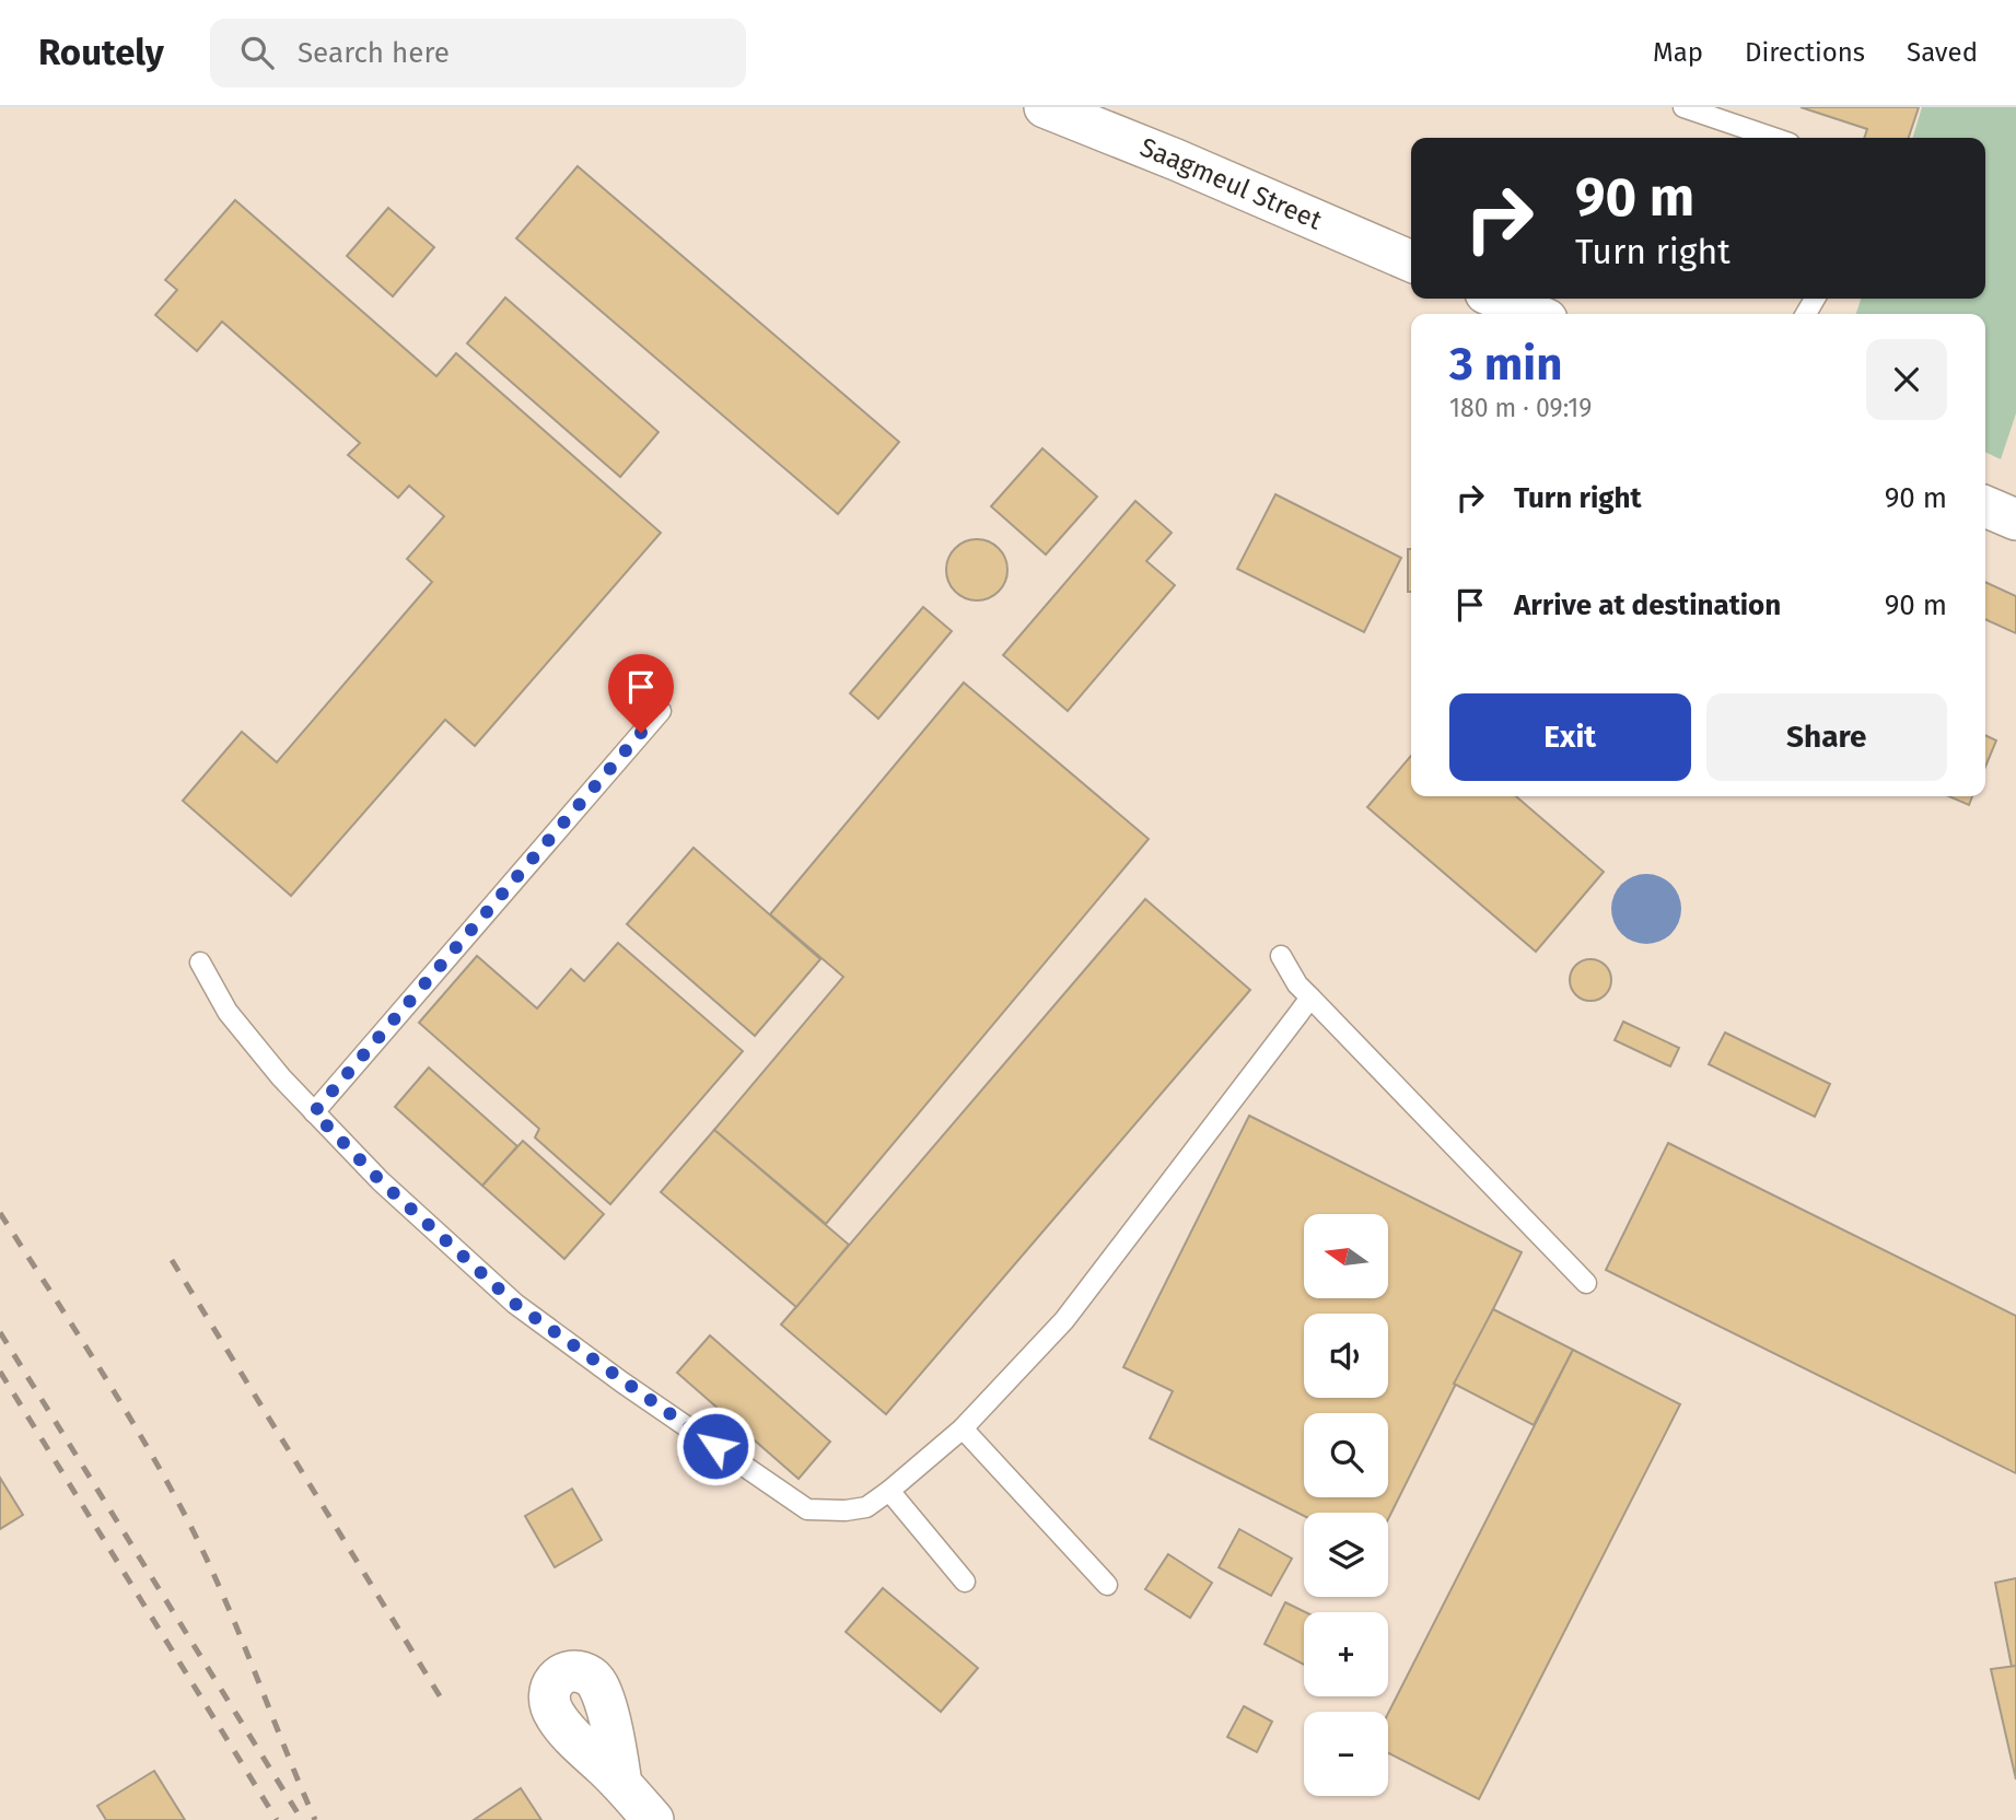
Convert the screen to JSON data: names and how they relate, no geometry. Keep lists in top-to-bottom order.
{
  "streets": {
    "street": ["Saagmeul Street"]
  },
  "north": "left",
  "page": {
    "header": "Routely",
    "search": "Search here",
    "nav": ["Map", "Directions", "Saved"],
    "turn": ["90 m", "Turn right"],
    "heading": ["3 min", "180 m · 09:19"],
    "list": [
      {
        "name": "Turn right",
        "value": "90 m"
      },
      {
        "name": "Arrive at destination",
        "value": "90 m"
      }
    ],
    "buttons": ["Exit", "Share"],
    "map_buttons": ["+", "−"]
  }
}
